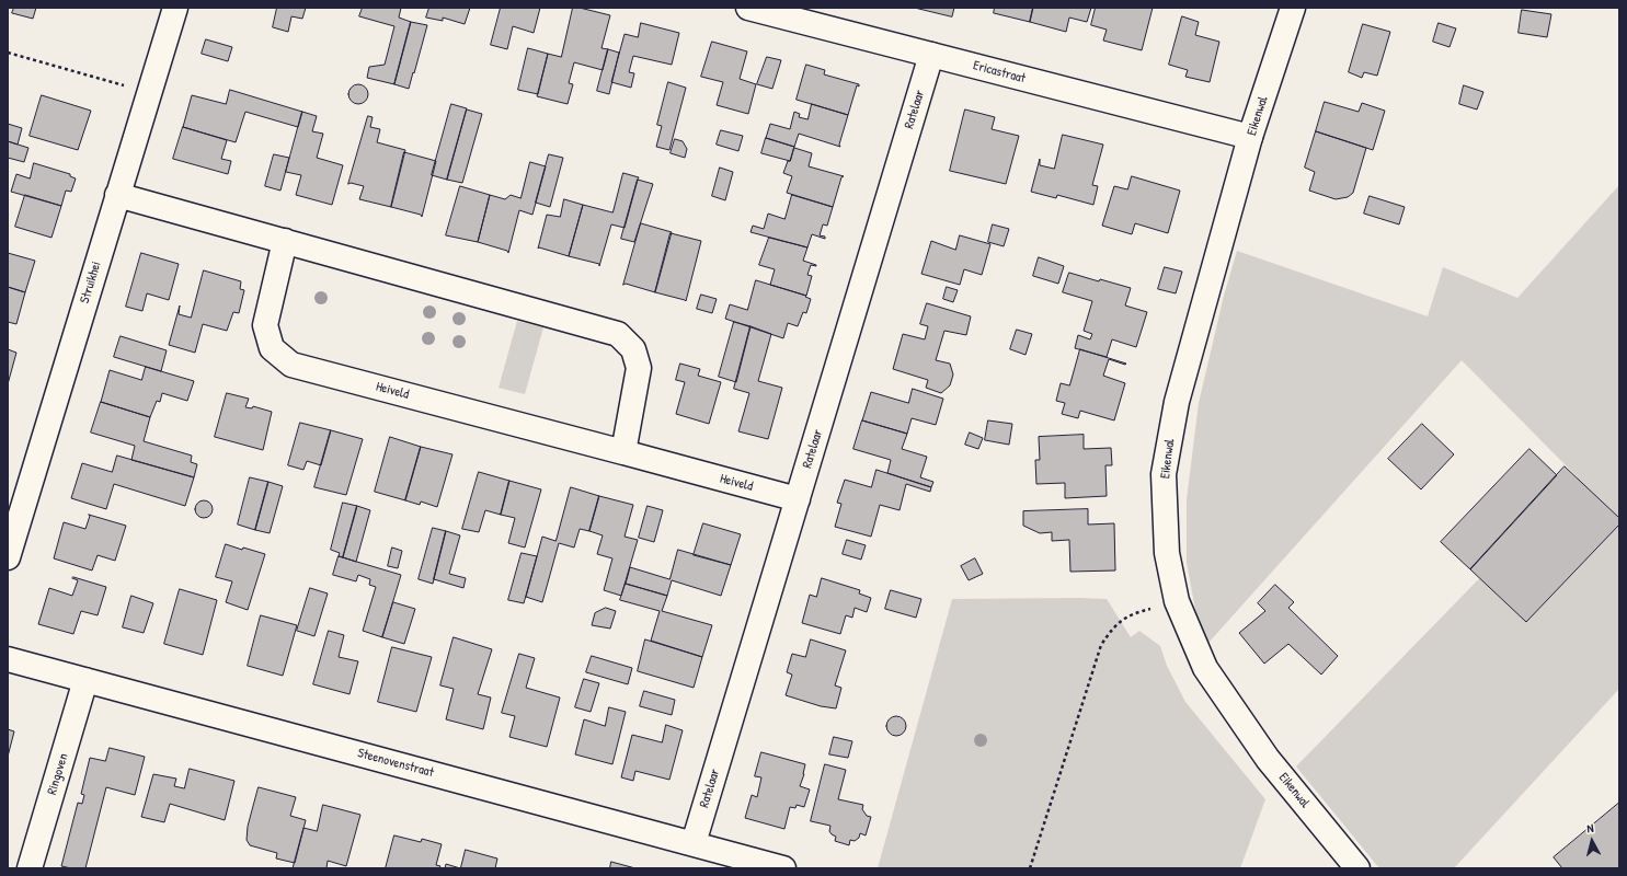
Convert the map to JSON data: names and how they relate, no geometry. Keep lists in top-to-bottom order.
{
  "streets": {
    "street": [
      "Ericastraat",
      "Ratelaar",
      "Eikenwal",
      "Struikhei",
      "Heiveld",
      "Steenovenstraat",
      "Ringoven"
    ]
  },
  "crossings": [
    ["Ericastraat", "Ratelaar"],
    ["Ericastraat", "Eikenwal"],
    ["Ratelaar", "Heiveld"],
    ["Ratelaar", "Steenovenstraat"],
    ["Steenovenstraat", "Ringoven"]
  ],
  "north": "top"
}
